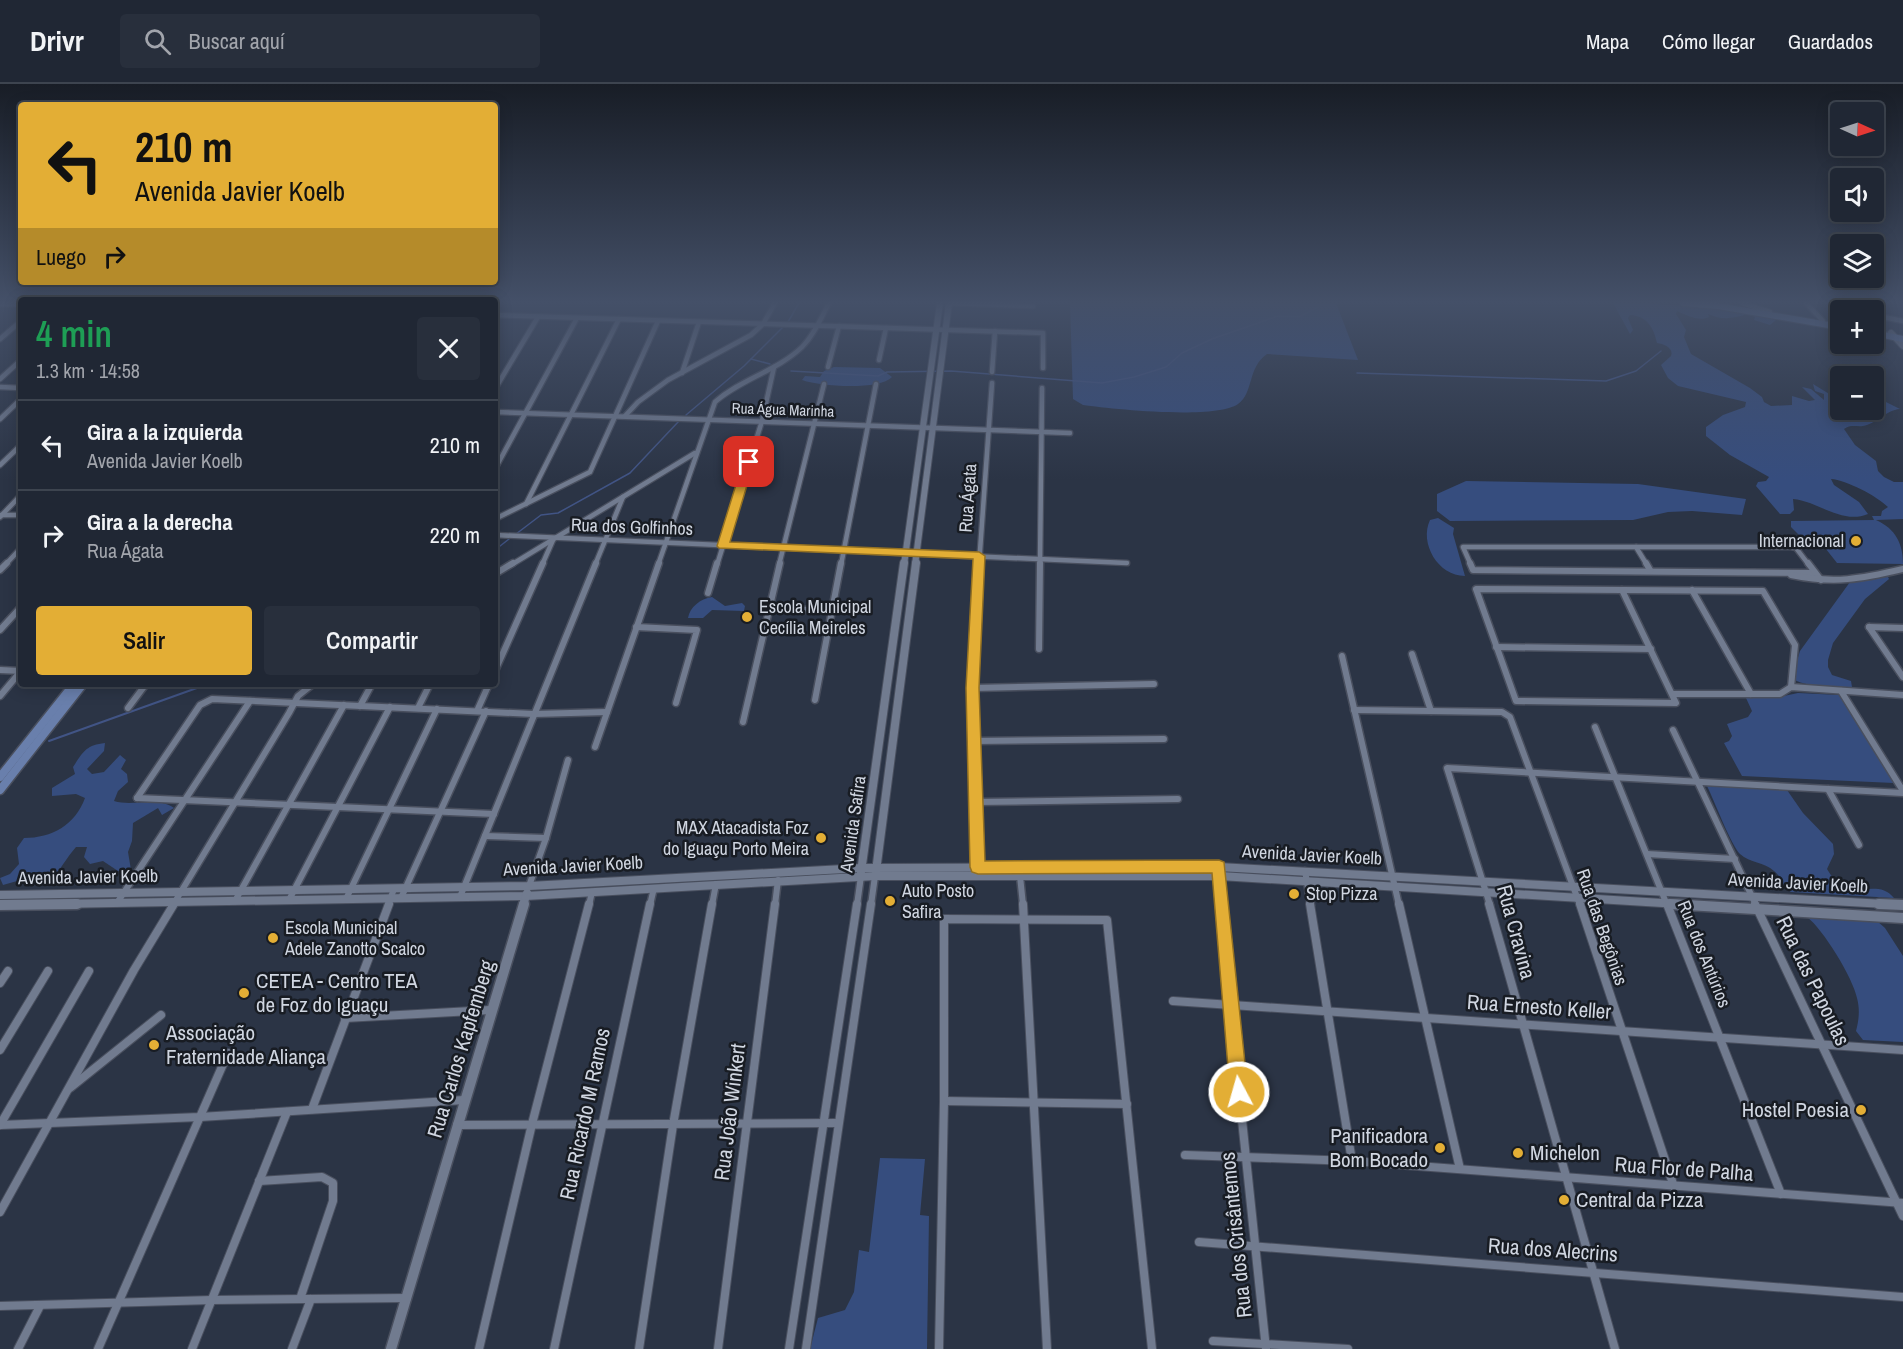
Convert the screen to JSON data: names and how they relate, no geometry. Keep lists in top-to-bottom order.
{
  "streets": {
    "street": [
      "Rua Água Marinha",
      "Rua Ágata",
      "Rua dos Golfinhos",
      "Avenida Safira",
      "Avenida Javier Koelb",
      "Rua das Begônias",
      "Rua Cravina",
      "Rua dos Antúrios",
      "Rua das Papoulas",
      "Rua Ernesto Keller",
      "Rua Carlos Kapfemberg",
      "Rua João Winkert",
      "Rua Ricardo M Ramos",
      "Rua Flor de Palha",
      "Rua dos Crisântemos",
      "Rua dos Alecrins"
    ]
  },
  "crossings": [
    ["Rua Água Marinha", "Rua Ágata"],
    ["Rua Água Marinha", "Avenida Safira"],
    ["Rua Ágata", "Rua dos Golfinhos"],
    ["Rua Ágata", "Avenida Javier Koelb"],
    ["Rua dos Golfinhos", "Avenida Safira"],
    ["Avenida Safira", "Avenida Javier Koelb"],
    ["Avenida Javier Koelb", "Rua das Begônias"],
    ["Avenida Javier Koelb", "Rua Cravina"],
    ["Avenida Javier Koelb", "Rua dos Antúrios"],
    ["Avenida Javier Koelb", "Rua das Papoulas"],
    ["Avenida Javier Koelb", "Rua Carlos Kapfemberg"],
    ["Avenida Javier Koelb", "Rua João Winkert"],
    ["Avenida Javier Koelb", "Rua Ricardo M Ramos"],
    ["Avenida Javier Koelb", "Rua dos Crisântemos"],
    ["Rua das Begônias", "Rua Cravina"],
    ["Rua das Begônias", "Rua Ernesto Keller"],
    ["Rua das Begônias", "Rua Flor de Palha"],
    ["Rua Cravina", "Rua Ernesto Keller"],
    ["Rua Cravina", "Rua Flor de Palha"],
    ["Rua Cravina", "Rua dos Alecrins"],
    ["Rua dos Antúrios", "Rua Ernesto Keller"],
    ["Rua dos Antúrios", "Rua Flor de Palha"],
    ["Rua das Papoulas", "Rua Ernesto Keller"],
    ["Rua das Papoulas", "Rua Flor de Palha"],
    ["Rua Ernesto Keller", "Rua dos Crisântemos"],
    ["Rua Flor de Palha", "Rua dos Crisântemos"],
    ["Rua dos Crisântemos", "Rua dos Alecrins"]
  ],
  "places": [
    "Internacional",
    "Escola Municipal Cecília Meireles",
    "MAX Atacadista Foz do Iguaçu Porto Meira",
    "Stop Pizza",
    "Auto Posto Safira",
    "Escola Municipal Adele Zanotto Scalco",
    "CETEA - Centro TEA de Foz do Iguaçu",
    "Associação Fraternidade Aliança",
    "Hostel Poesia",
    "Panificadora Bom Bocado",
    "Michelon",
    "Central da Pizza"
  ],
  "north": "right",
  "page": {
    "header": "Drivr",
    "search": "Buscar aquí",
    "nav": ["Mapa", "Cómo llegar", "Guardados"],
    "map_buttons": ["+", "−"],
    "turn": ["210 m", "Avenida Javier Koelb"],
    "then": "Luego",
    "heading": ["4 min", "1.3 km · 14:58"],
    "list": [
      {
        "name": "Gira a la izquierda",
        "note": "Avenida Javier Koelb",
        "value": "210 m"
      },
      {
        "name": "Gira a la derecha",
        "note": "Rua Ágata",
        "value": "220 m"
      }
    ],
    "buttons": ["Salir", "Compartir"]
  }
}
